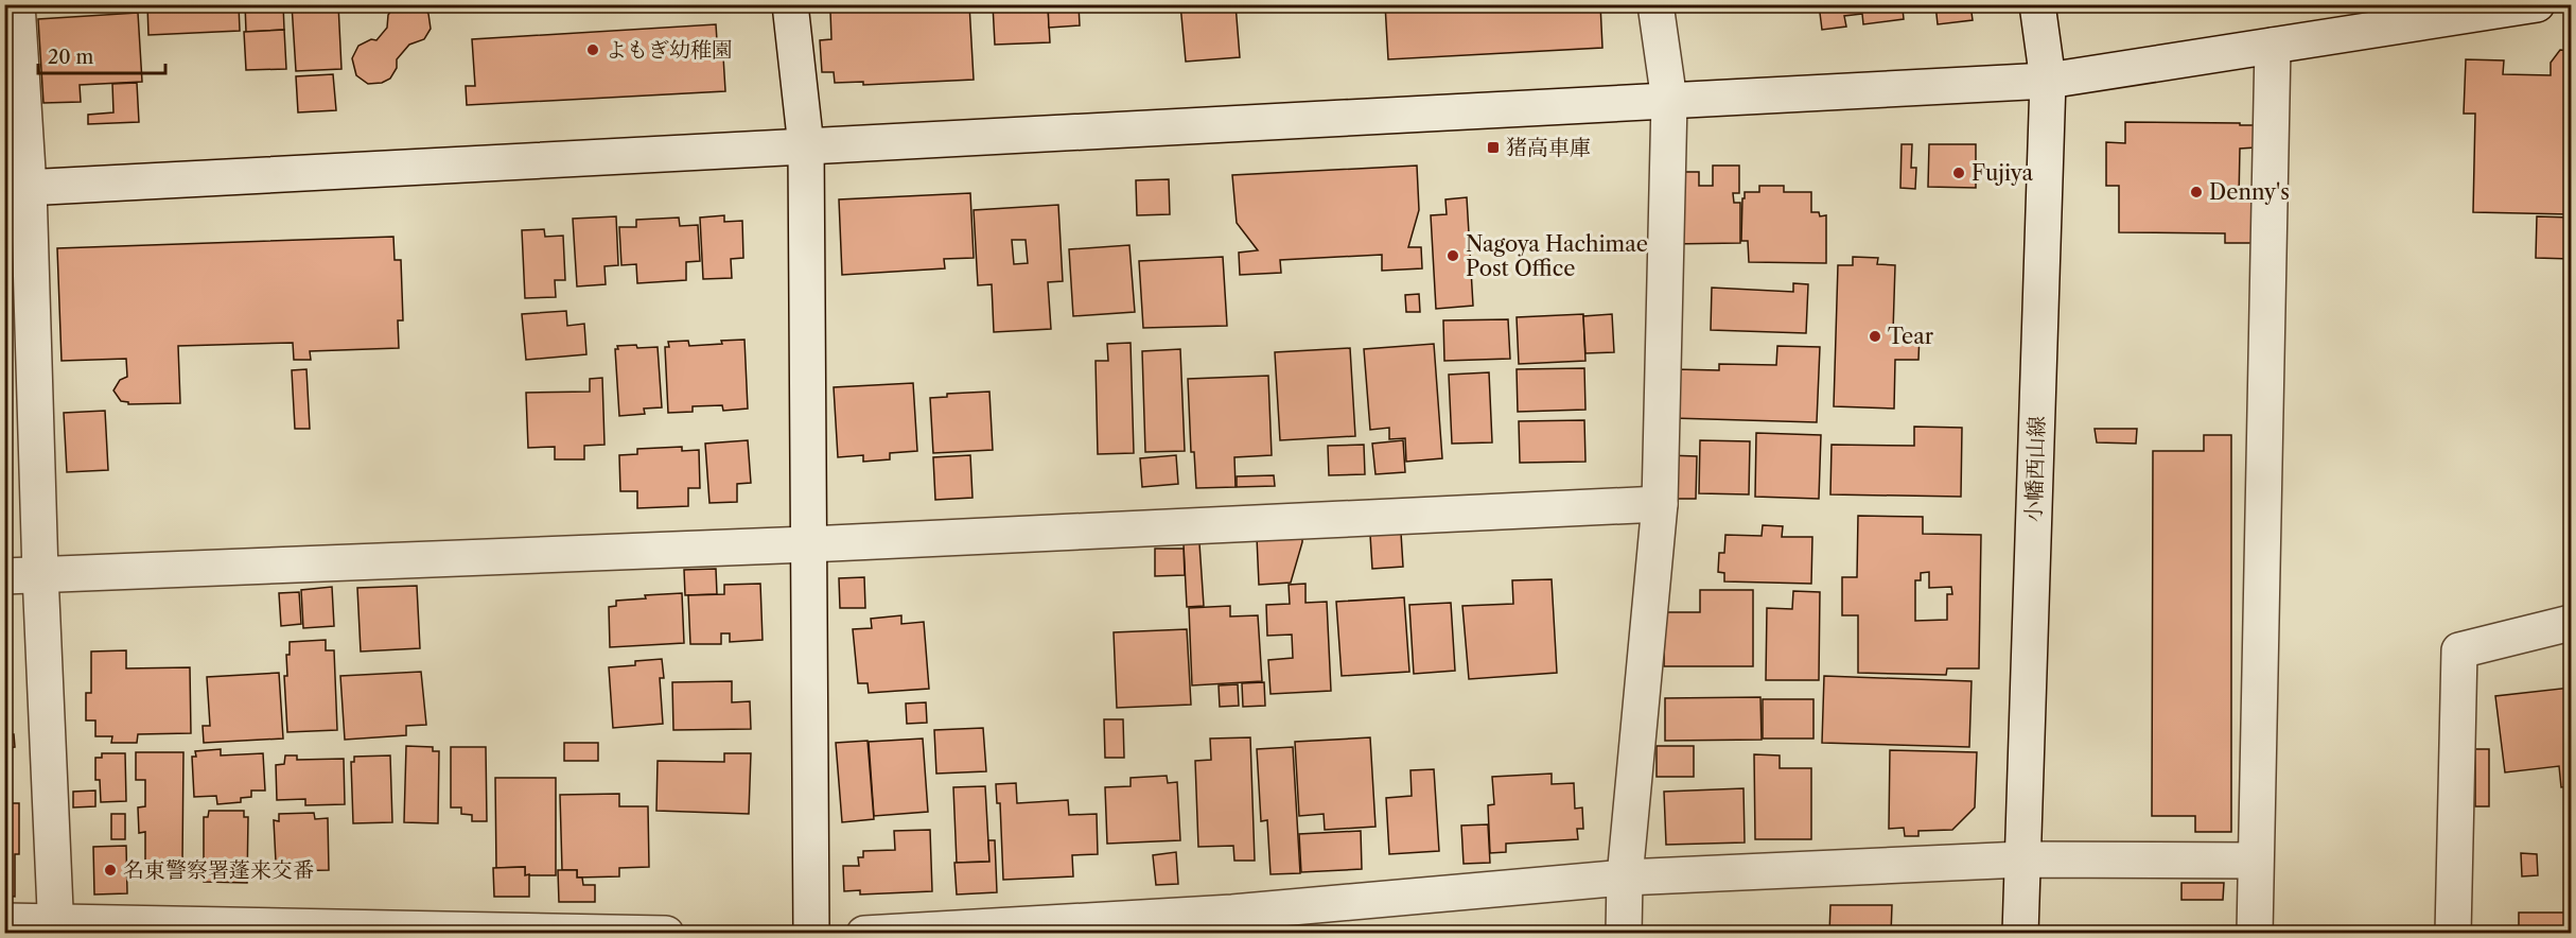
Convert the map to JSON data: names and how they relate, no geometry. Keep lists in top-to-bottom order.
{
  "streets": {
    "street": ["小幡西山線"]
  },
  "places": {
    "other": [
      "よもぎ幼稚園",
      "Fujiya",
      "Denny's",
      "Nagoya Hachimae Post Office",
      "Tear",
      "名東警察署蓬来交番"
    ],
    "transit": ["猪高車庫"]
  },
  "scale_bar": "20 m"
}
